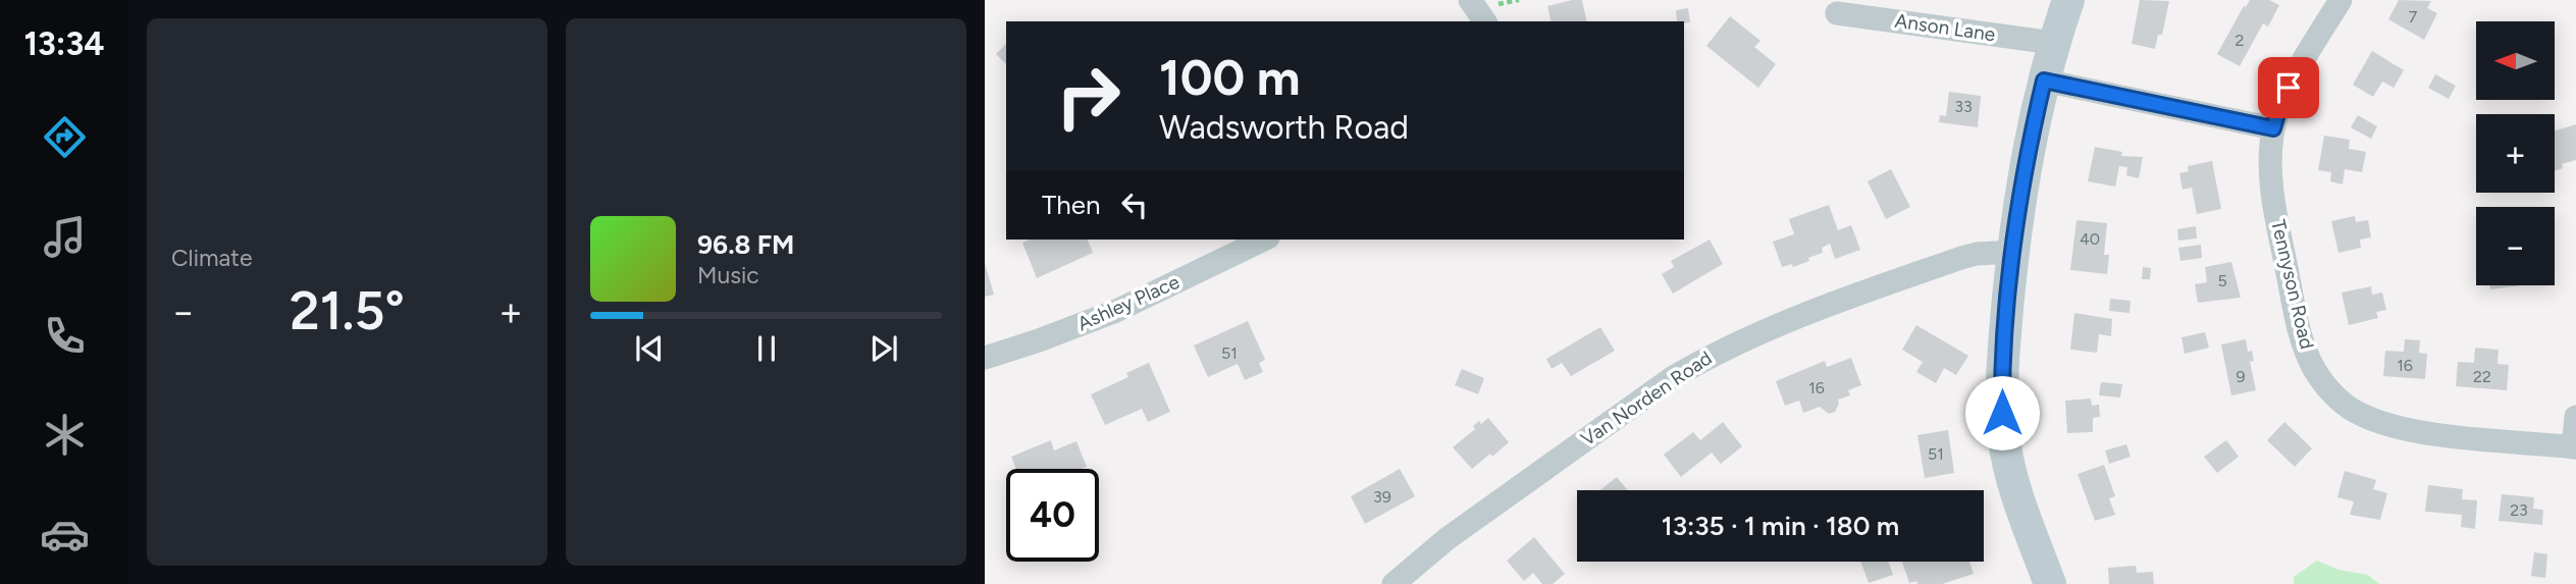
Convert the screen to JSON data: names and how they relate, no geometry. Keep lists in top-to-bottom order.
{
  "streets": {
    "street": [
      "Anson Lane",
      "Tennyson Road",
      "Ashley Place",
      "Van Norden Road"
    ]
  },
  "house_numbers": [
    "7",
    "2",
    "33",
    "40",
    "5",
    "51",
    "16",
    "9",
    "22",
    "16",
    "51",
    "39",
    "23"
  ],
  "north": "left",
  "page": {
    "tabs": "13:34",
    "tile": "Climate",
    "map_buttons": ["+", "−"],
    "turn": ["100 m", "Wadsworth Road"],
    "then": "Then",
    "song": ["96.8 FM", "Music"],
    "heat": ["−", "21.5°", "+"],
    "limit": "40",
    "trip": "13:35 · 1 min · 180 m"
  }
}
